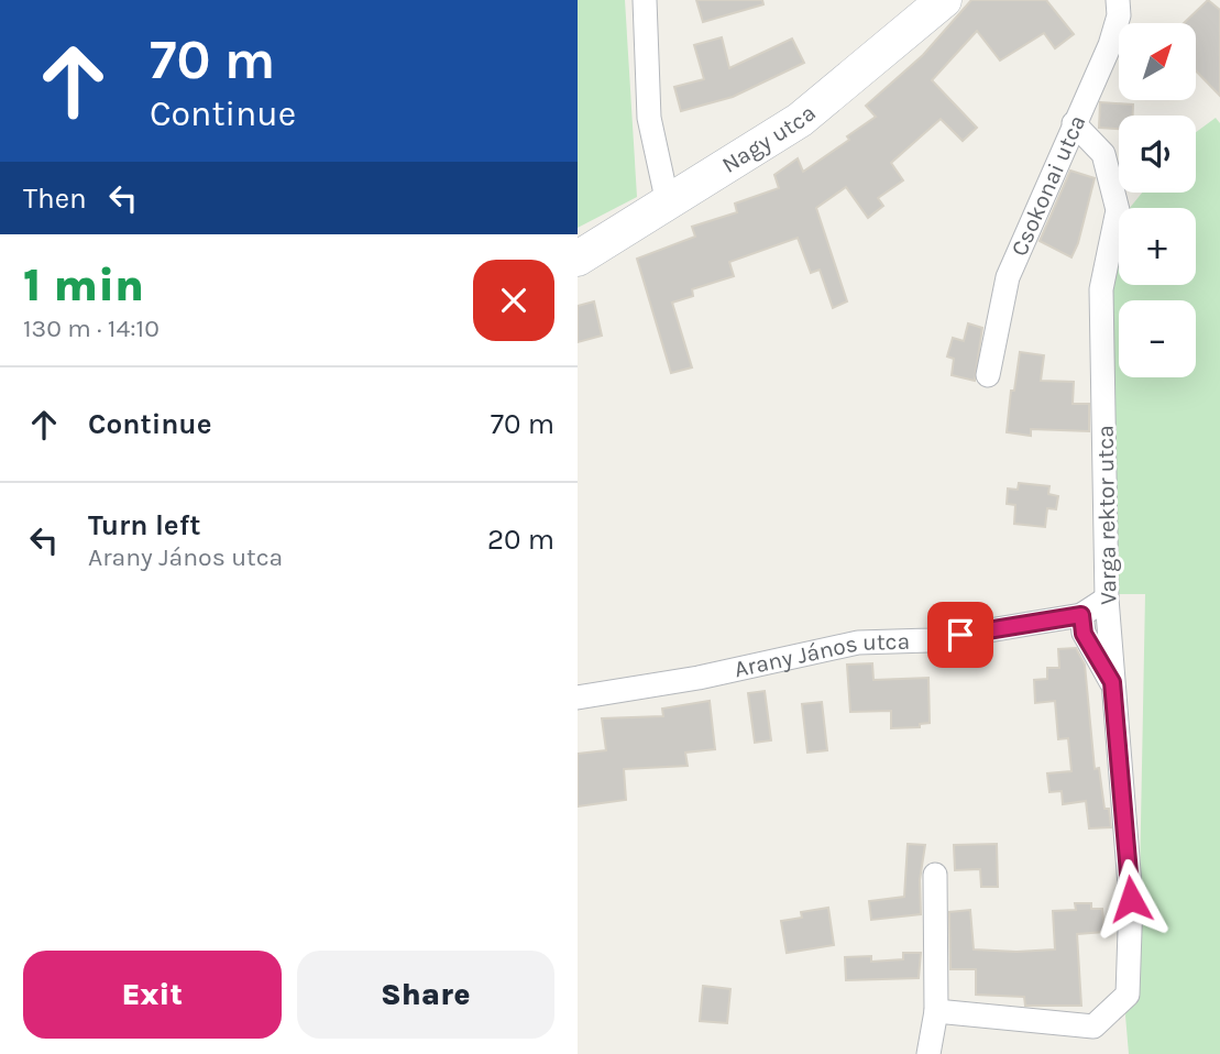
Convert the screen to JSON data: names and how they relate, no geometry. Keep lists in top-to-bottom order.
{
  "streets": {
    "main road": ["Nagy utca"],
    "street": ["Csokonai utca", "Varga rektor utca", "Arany János utca"]
  },
  "crossings": [
    ["Csokonai utca", "Varga rektor utca"],
    ["Varga rektor utca", "Arany János utca"]
  ],
  "north": "top right",
  "page": {
    "turn": ["70 m", "Continue"],
    "map_buttons": ["+", "−"],
    "then": "Then",
    "heading": ["1 min", "130 m · 14:10"],
    "list": [
      {
        "name": "Continue",
        "value": "70 m"
      },
      {
        "name": "Turn left",
        "note": "Arany János utca",
        "value": "20 m"
      }
    ],
    "buttons": ["Exit", "Share"]
  }
}
